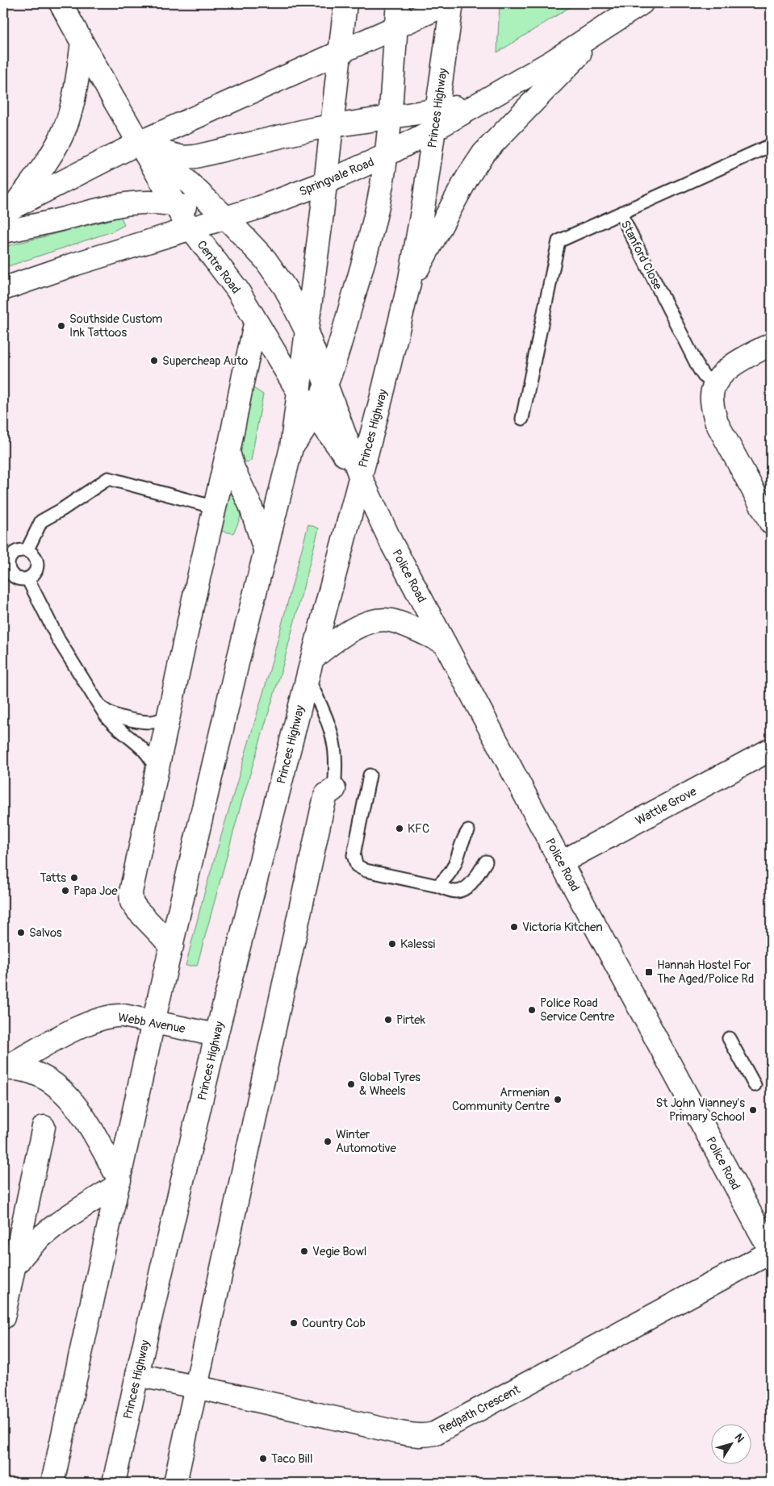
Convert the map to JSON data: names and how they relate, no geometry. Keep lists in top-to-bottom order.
{
  "streets": {
    "main road": [
      "Princes Highway",
      "Springvale Road",
      "Centre Road",
      "Police Road",
      "Wattle Grove",
      "Webb Avenue",
      "Redpath Crescent"
    ],
    "lane": ["Stanford Close"]
  },
  "crossings": [
    ["Princes Highway", "Springvale Road"],
    ["Princes Highway", "Police Road"],
    ["Princes Highway", "Webb Avenue"],
    ["Princes Highway", "Redpath Crescent"],
    ["Springvale Road", "Centre Road"],
    ["Centre Road", "Police Road"],
    ["Police Road", "Wattle Grove"],
    ["Police Road", "Redpath Crescent"]
  ],
  "places": {
    "other": [
      "Southside Custom Ink Tattoos",
      "Supercheap Auto",
      "KFC",
      "Tatts",
      "Papa Joe",
      "Victoria Kitchen",
      "Salvos",
      "Kalessi",
      "Police Road Service Centre",
      "Pirtek",
      "Global Tyres & Wheels",
      "Armenian Community Centre",
      "St John Vianney's Primary School",
      "Winter Automotive",
      "Vegie Bowl",
      "Country Cob",
      "Taco Bill"
    ],
    "transit": ["Hannah Hostel For The Aged/Police Rd"]
  },
  "north": "top right"
}
